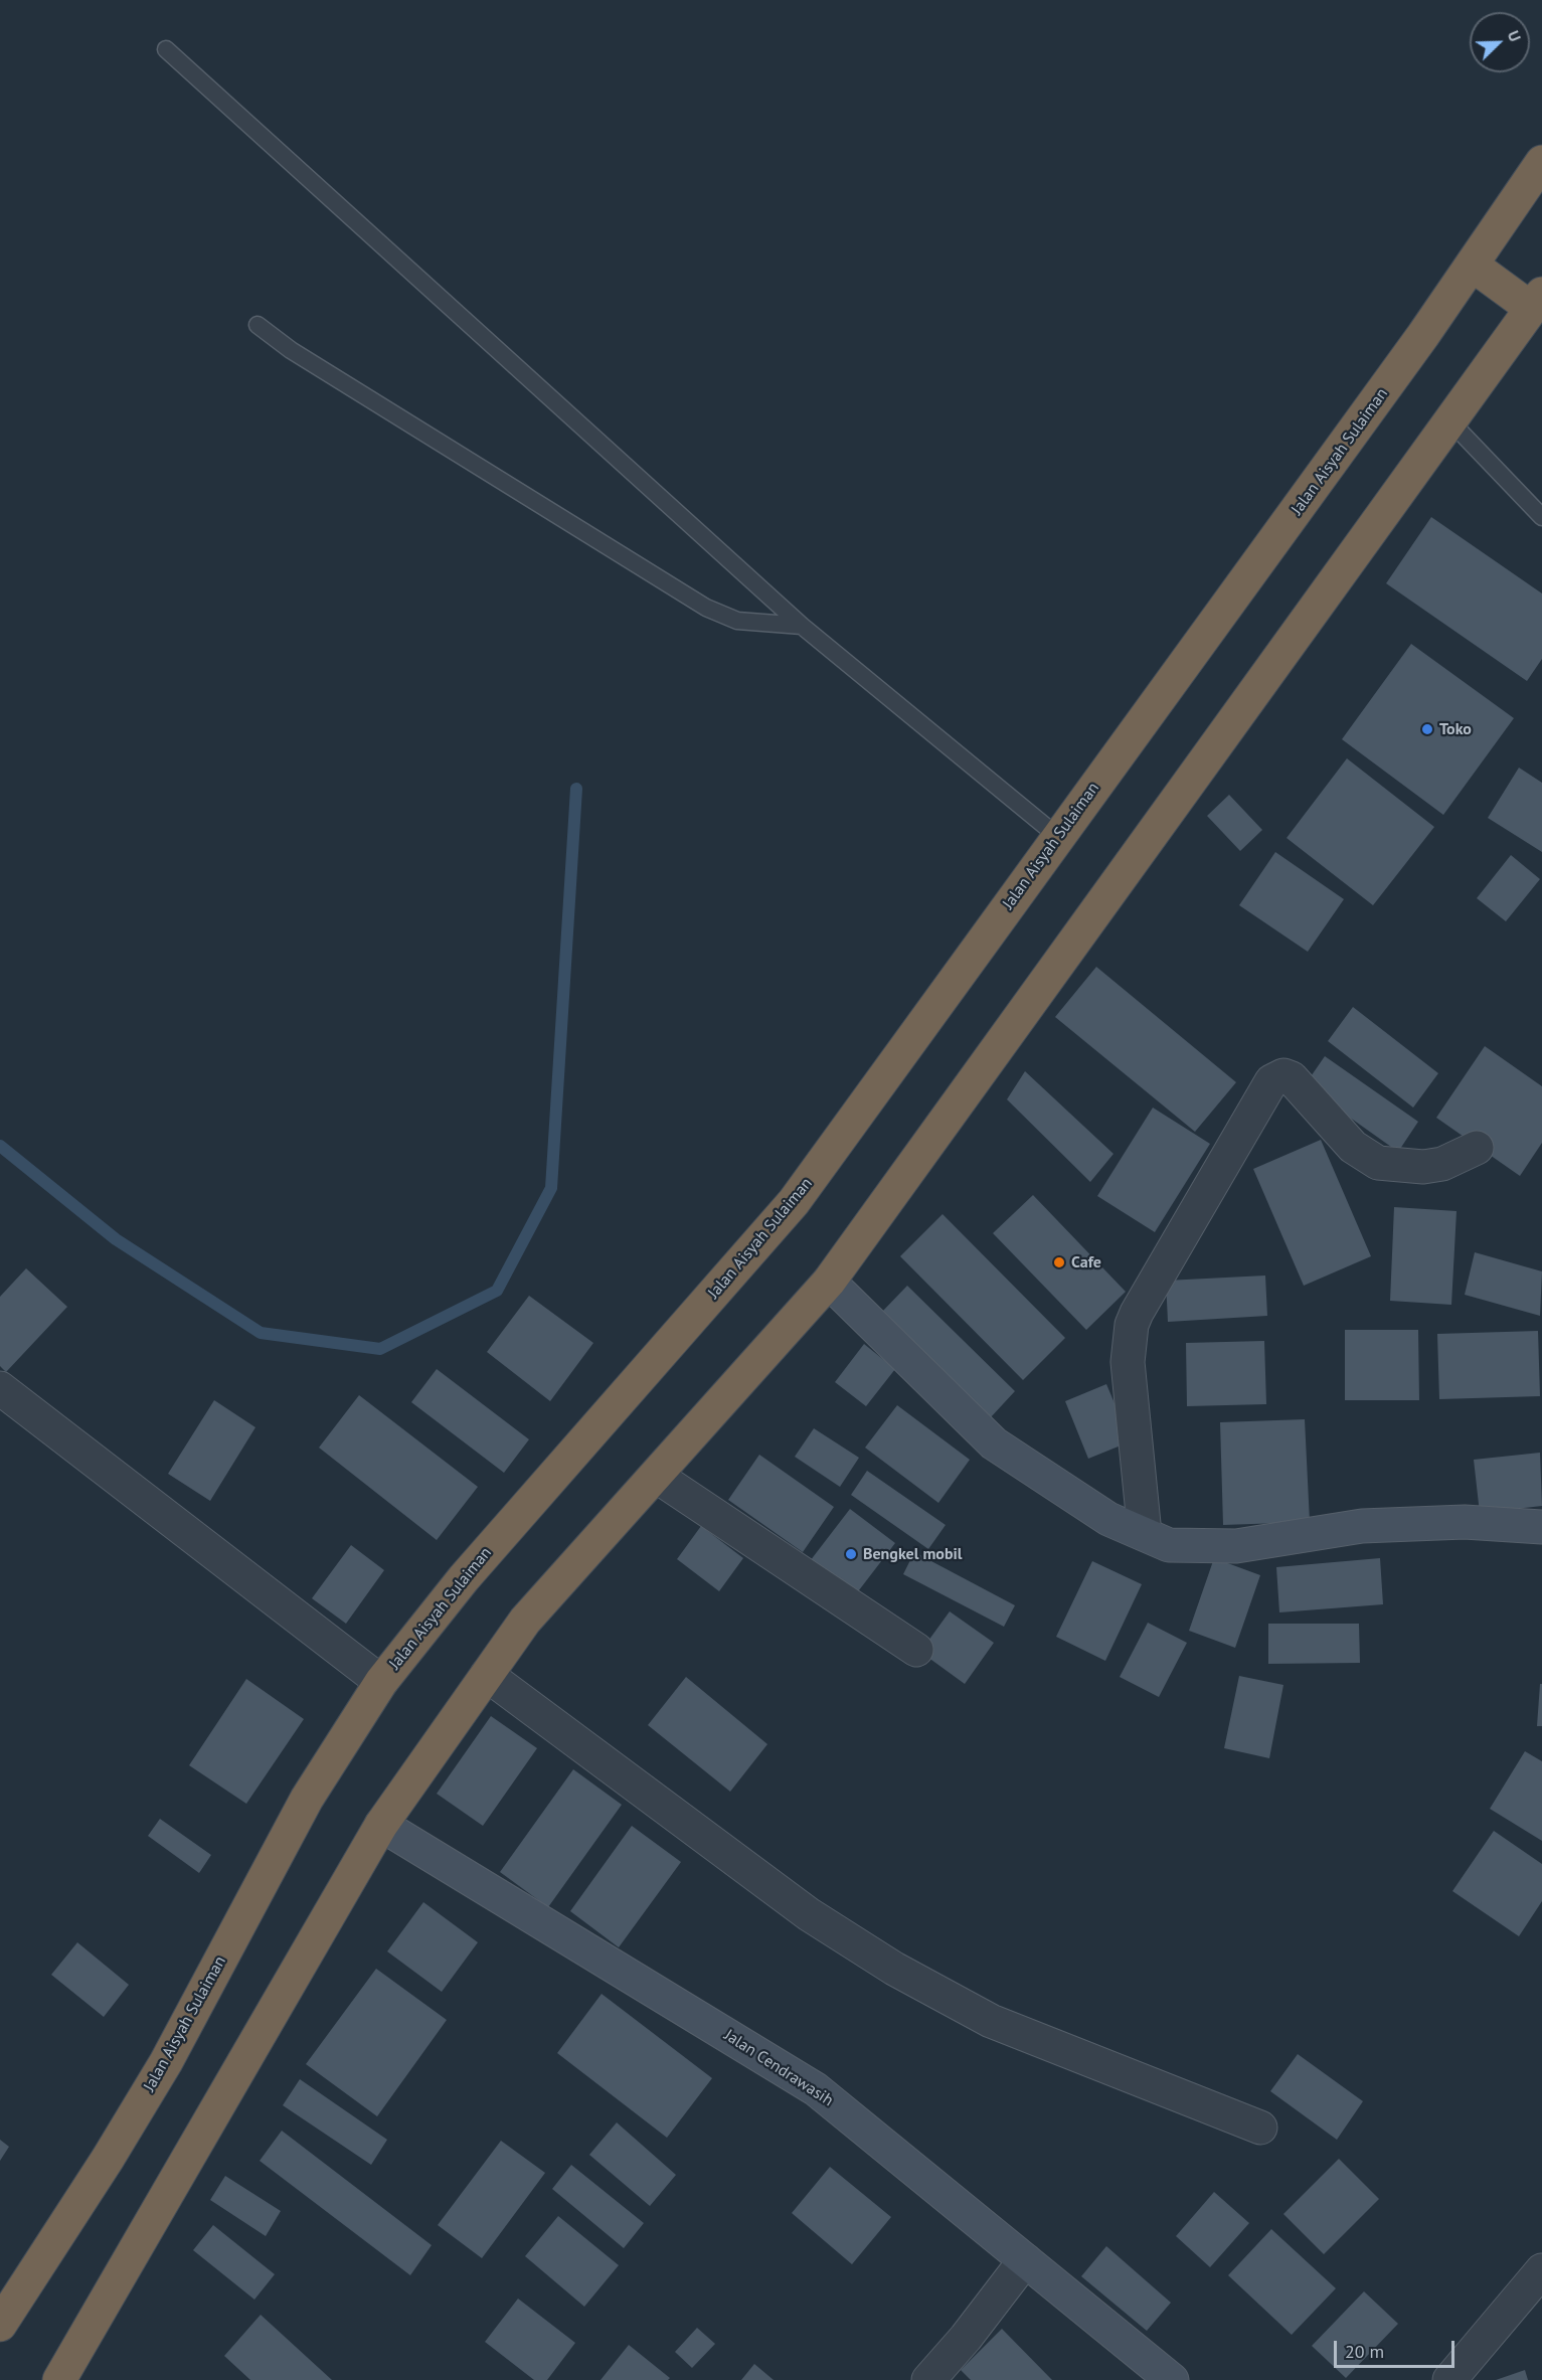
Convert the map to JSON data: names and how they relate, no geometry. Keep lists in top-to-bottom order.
{
  "streets": {
    "highway": ["Jalan Aisyah Sulaiman"],
    "street": ["Jalan Cendrawasih"]
  },
  "places": ["Toko", "Cafe", "Bengkel mobil"],
  "scale_bar": "20 m",
  "north": "top right"
}
